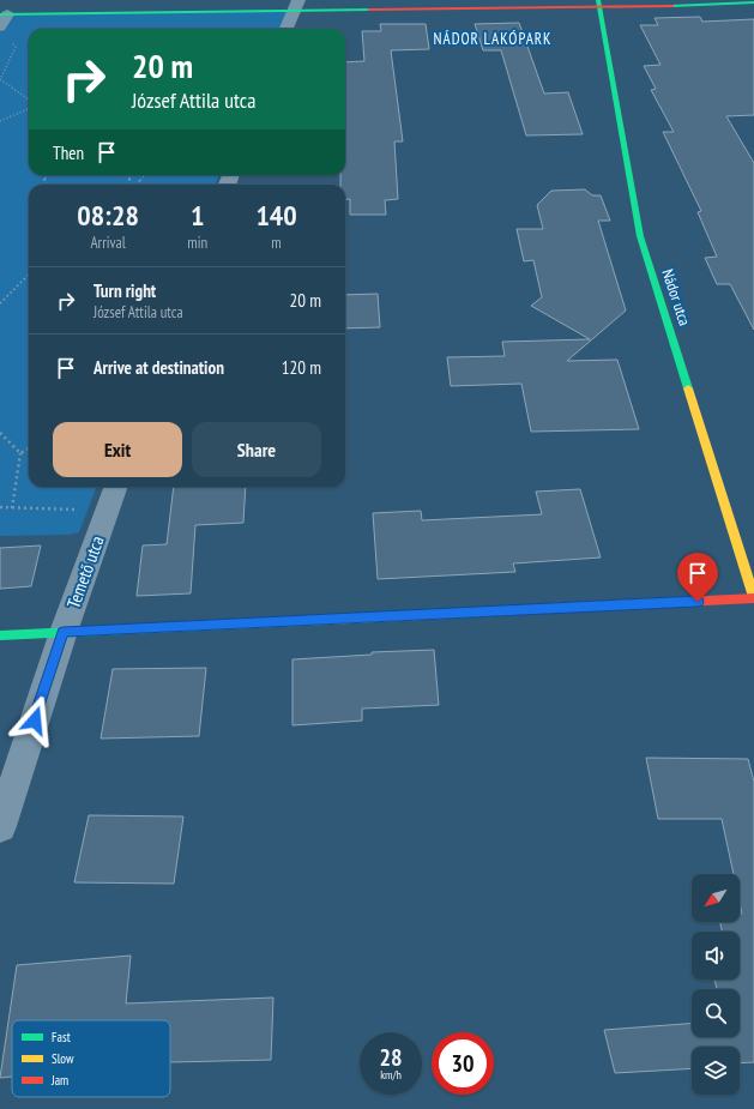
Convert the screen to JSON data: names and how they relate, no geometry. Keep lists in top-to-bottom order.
{
  "streets": {
    "street": ["Nádor utca", "Temető utca"]
  },
  "districts": ["NÁDOR LAKÓPARK"],
  "legend": ["Fast", "Slow", "Jam"],
  "north": "bottom left",
  "page": {
    "turn": ["20 m", "József Attila utca"],
    "then": "Then",
    "eta": [
      "08:28",
      "Arrival",
      "1",
      "min",
      "140",
      "m"
    ],
    "list": [
      {
        "name": "Turn right",
        "note": "József Attila utca",
        "value": "20 m"
      },
      {
        "name": "Arrive at destination",
        "value": "120 m"
      }
    ],
    "buttons": ["Exit", "Share"],
    "speed": "28 km/h",
    "limit": "30"
  }
}
